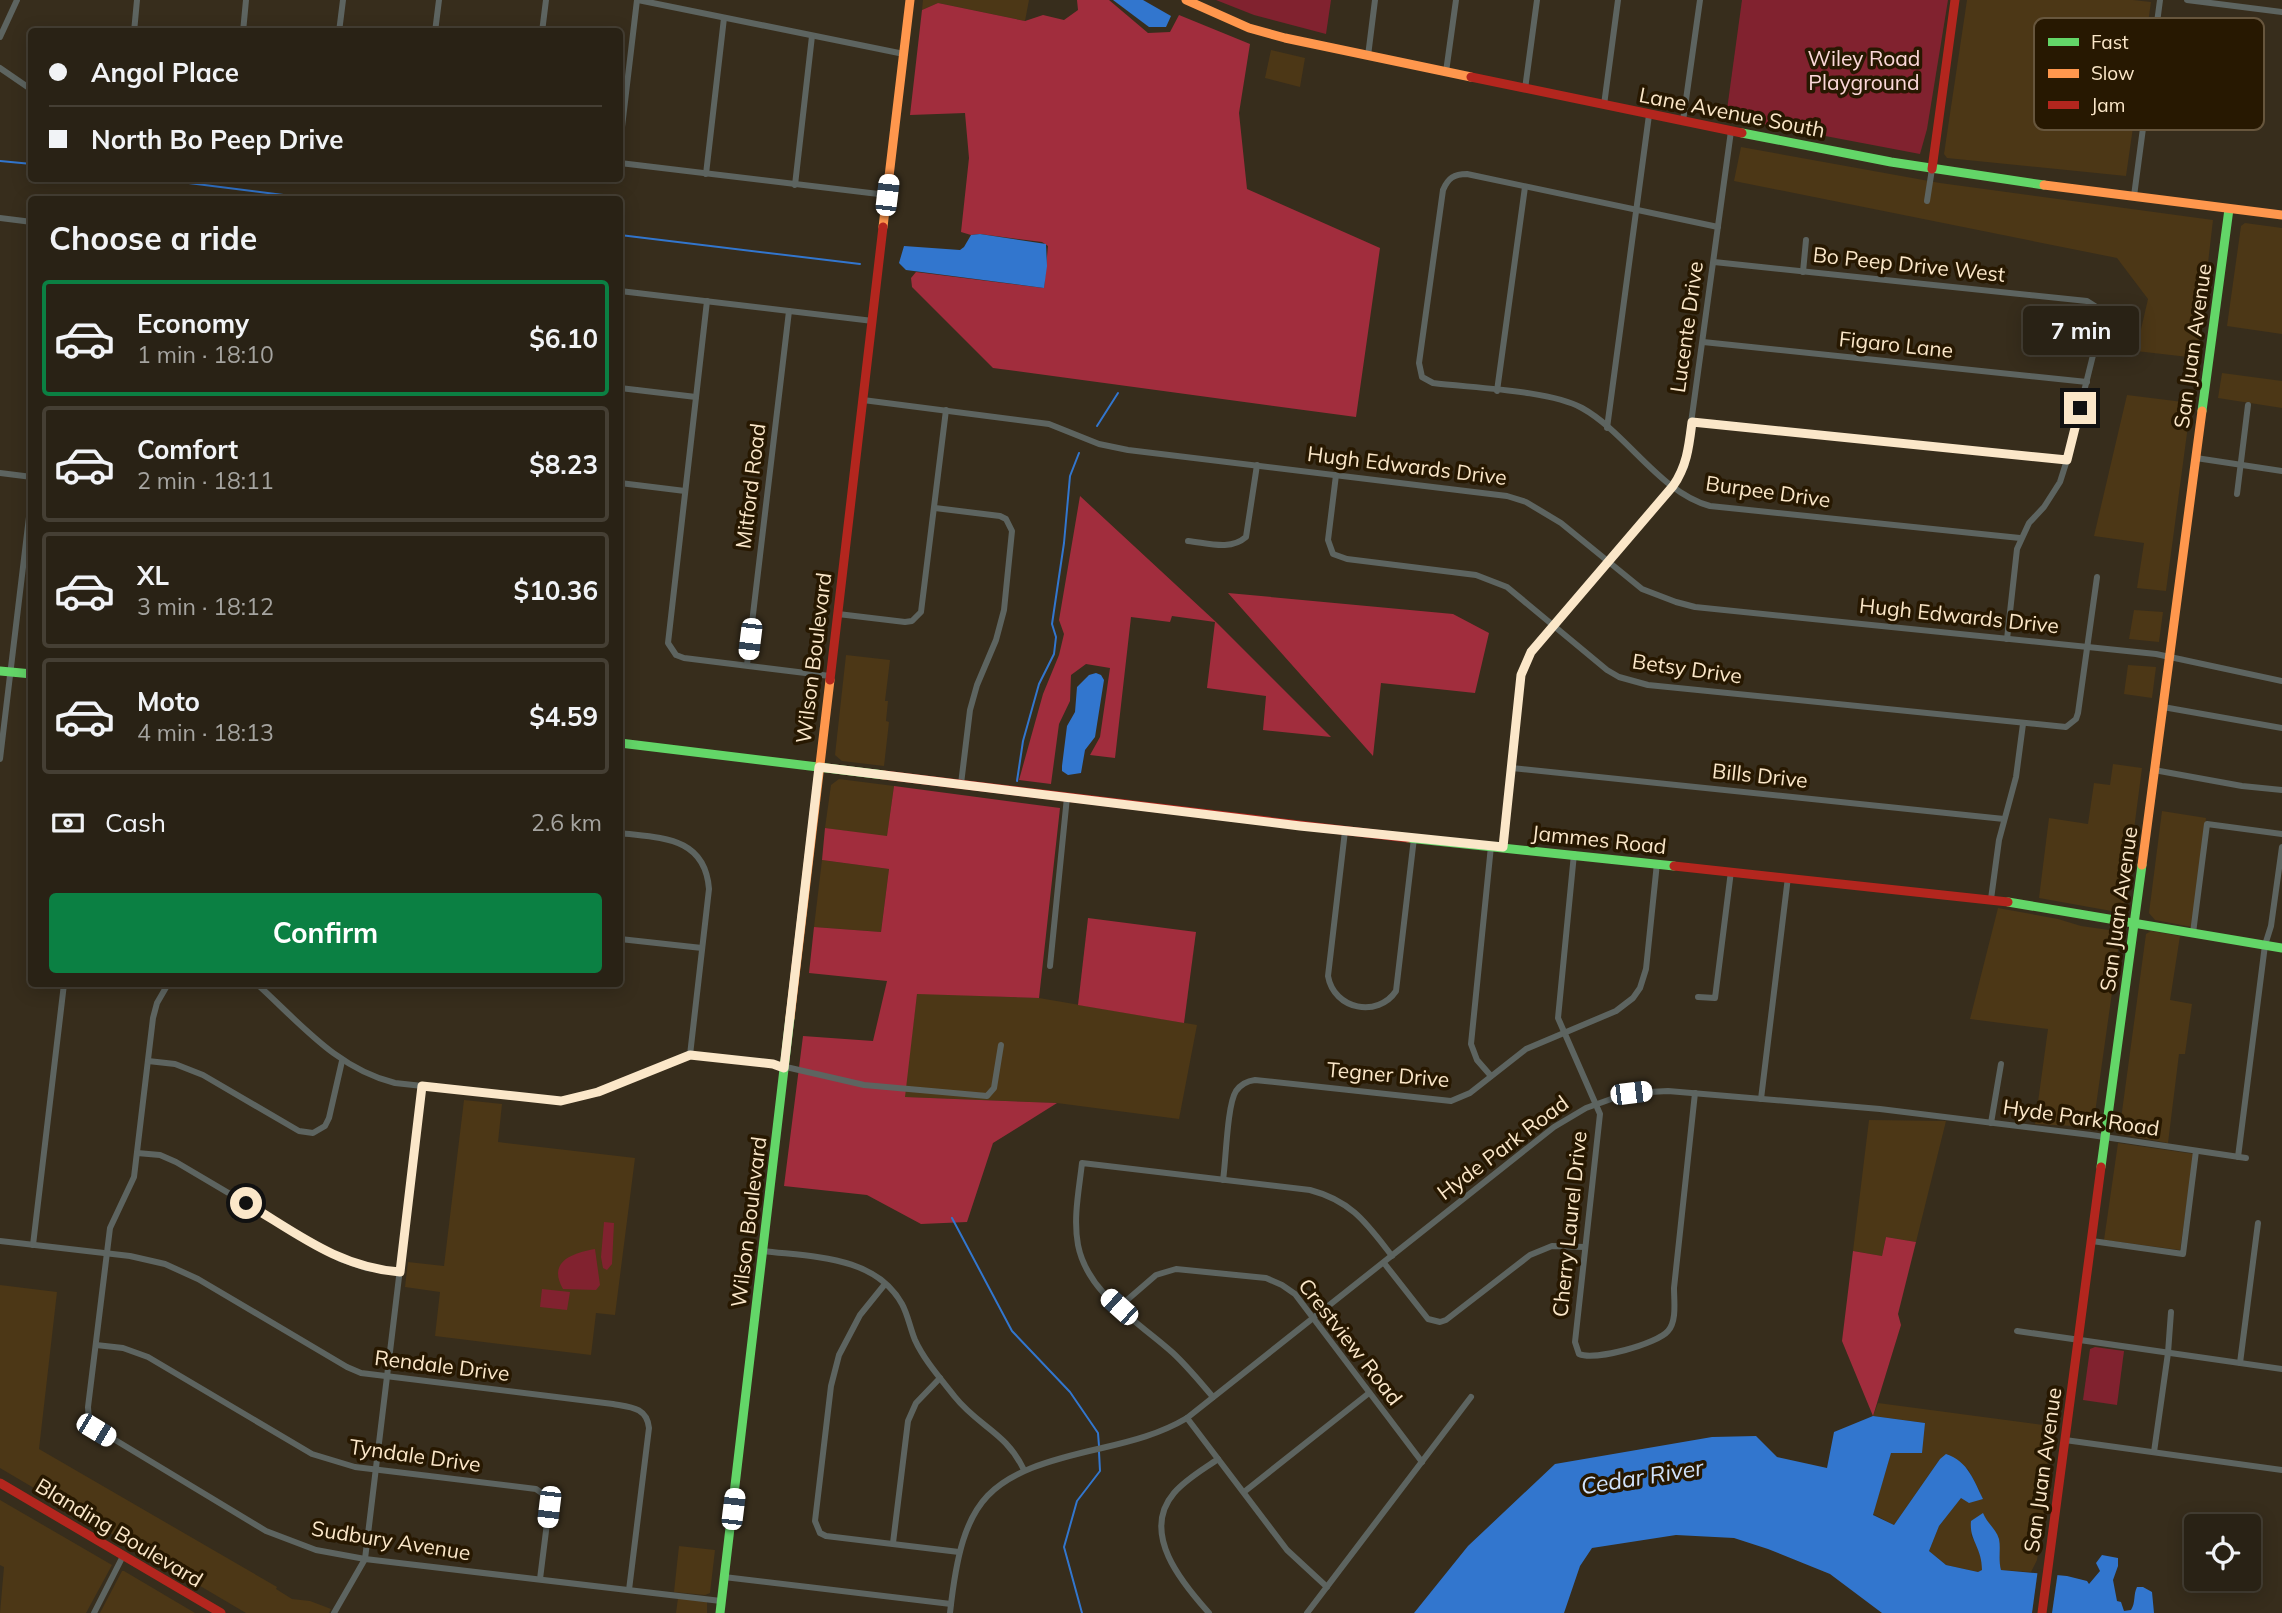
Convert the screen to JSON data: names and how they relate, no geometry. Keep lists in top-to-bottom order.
{
  "streets": {
    "main road": [
      "Lane Avenue South",
      "San Juan Avenue",
      "Wilson Boulevard",
      "Jammes Road",
      "Blanding Boulevard"
    ],
    "street": [
      "Bo Peep Drive West",
      "Lucente Drive",
      "Figaro Lane",
      "Hugh Edwards Drive",
      "Mitford Road",
      "Burpee Drive",
      "Betsy Drive",
      "Bills Drive",
      "Tegner Drive",
      "Hyde Park Road",
      "Cherry Laurel Drive",
      "Crestview Road",
      "Rendale Drive",
      "Tyndale Drive",
      "Sudbury Avenue"
    ]
  },
  "crossings": [
    ["Lane Avenue South", "Lucente Drive"],
    ["Lane Avenue South", "San Juan Avenue"],
    ["Bo Peep Drive West", "Lucente Drive"],
    ["Bo Peep Drive West", "Figaro Lane"],
    ["Lucente Drive", "Figaro Lane"],
    ["Lucente Drive", "Hugh Edwards Drive"],
    ["Lucente Drive", "Burpee Drive"],
    ["Lucente Drive", "Betsy Drive"],
    ["Lucente Drive", "Bills Drive"],
    ["Lucente Drive", "Jammes Road"],
    ["San Juan Avenue", "Hugh Edwards Drive"],
    ["San Juan Avenue", "Jammes Road"],
    ["San Juan Avenue", "Hyde Park Road"],
    ["Hugh Edwards Drive", "Wilson Boulevard"],
    ["Hugh Edwards Drive", "Betsy Drive"],
    ["Wilson Boulevard", "Jammes Road"],
    ["Wilson Boulevard", "Sudbury Avenue"],
    ["Jammes Road", "Tegner Drive"],
    ["Jammes Road", "Cherry Laurel Drive"],
    ["Tegner Drive", "Cherry Laurel Drive"],
    ["Hyde Park Road", "Cherry Laurel Drive"],
    ["Hyde Park Road", "Crestview Road"],
    ["Rendale Drive", "Sudbury Avenue"],
    ["Tyndale Drive", "Sudbury Avenue"]
  ],
  "water": ["Cedar River"],
  "parks": ["Wiley Road Playground"],
  "legend": ["Fast", "Slow", "Jam"],
  "page": {
    "banner": ["Angol Place", "North Bo Peep Drive"],
    "heading": "Choose a ride",
    "list": [
      {
        "name": "Economy",
        "note": "1 min · 18:10",
        "value": "$6.10"
      },
      {
        "name": "Comfort",
        "note": "2 min · 18:11",
        "value": "$8.23"
      },
      {
        "name": "XL",
        "note": "3 min · 18:12",
        "value": "$10.36"
      },
      {
        "name": "Moto",
        "note": "4 min · 18:13",
        "value": "$4.59"
      }
    ],
    "bubble": "7 min",
    "pay": ["Cash", "2.6 km"],
    "buttons": "Confirm"
  }
}
